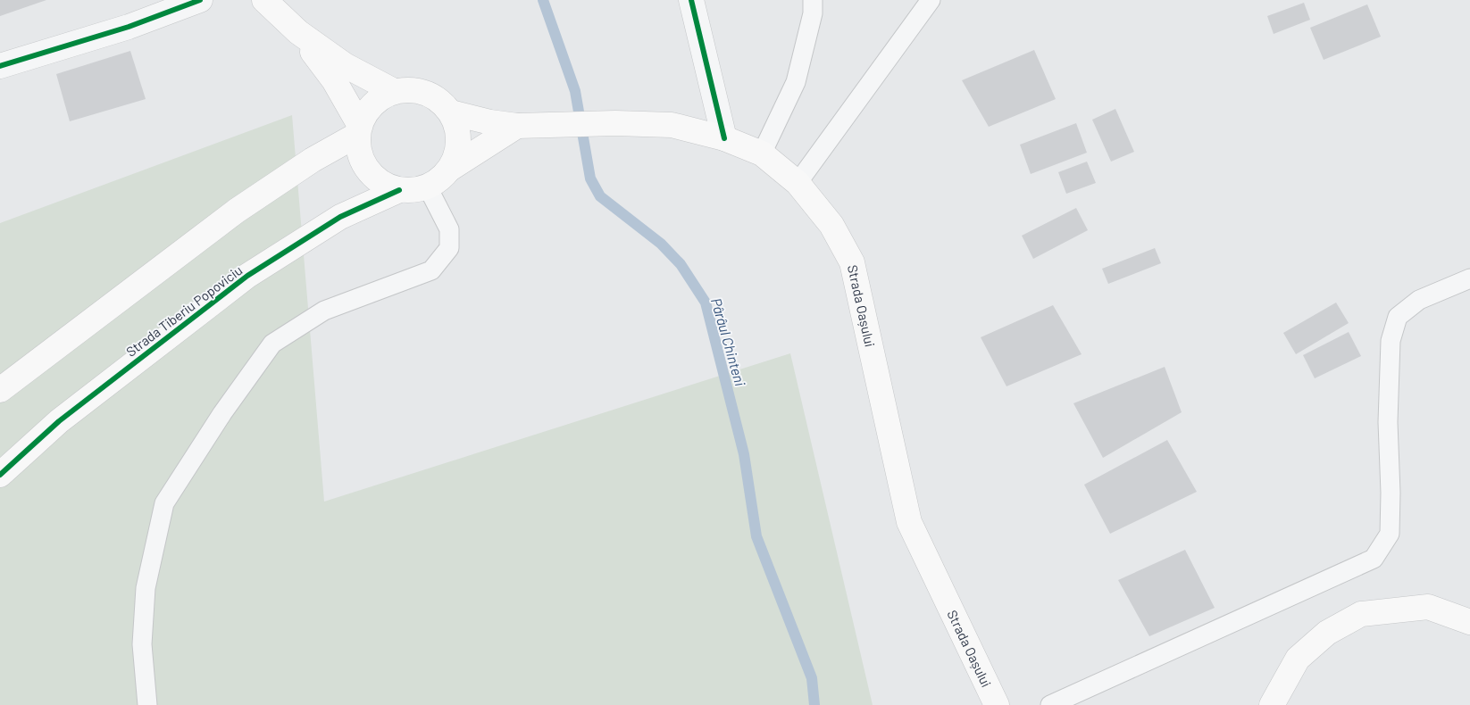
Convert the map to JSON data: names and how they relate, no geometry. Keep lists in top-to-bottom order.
{
  "streets": {
    "main road": ["Strada Oașului", "Strada Tiberiu Popoviciu"]
  },
  "crossings": [
    ["Strada Oașului", "Strada Tiberiu Popoviciu"]
  ],
  "water": ["Pârâul Chinteni"]
}
